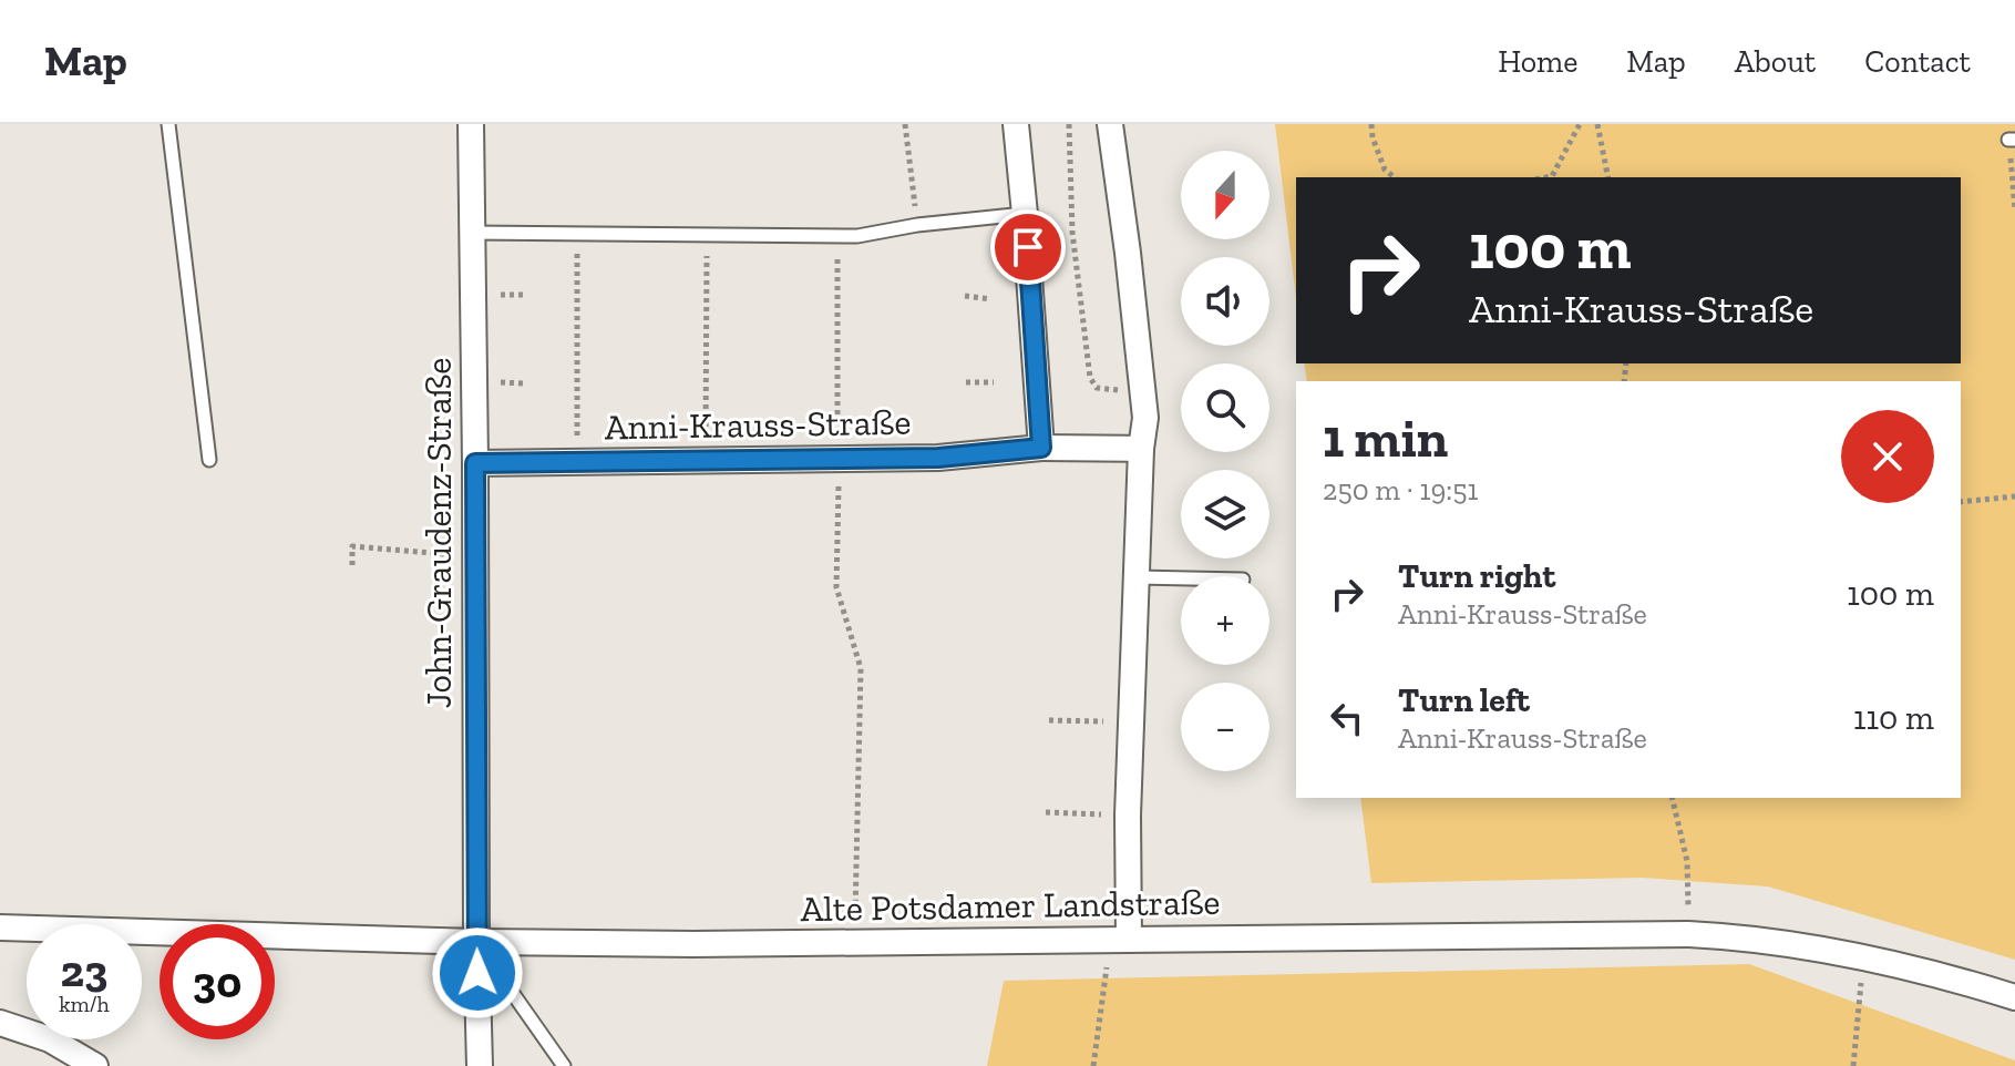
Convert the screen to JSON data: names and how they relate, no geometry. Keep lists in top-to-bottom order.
{
  "streets": {
    "street": ["Anni-Krauss-Straße", "John-Graudenz-Straße", "Alte Potsdamer Landstraße"]
  },
  "crossings": [
    ["Anni-Krauss-Straße", "John-Graudenz-Straße"],
    ["John-Graudenz-Straße", "Alte Potsdamer Landstraße"]
  ],
  "north": "bottom",
  "page": {
    "header": "Map",
    "nav": [
      "Home",
      "Map",
      "About",
      "Contact"
    ],
    "map_buttons": ["+", "−"],
    "turn": ["100 m", "Anni-Krauss-Straße"],
    "heading": ["1 min", "250 m · 19:51"],
    "list": [
      {
        "name": "Turn right",
        "note": "Anni-Krauss-Straße",
        "value": "100 m"
      },
      {
        "name": "Turn left",
        "note": "Anni-Krauss-Straße",
        "value": "110 m"
      }
    ],
    "speed": "23 km/h",
    "limit": "30"
  }
}
